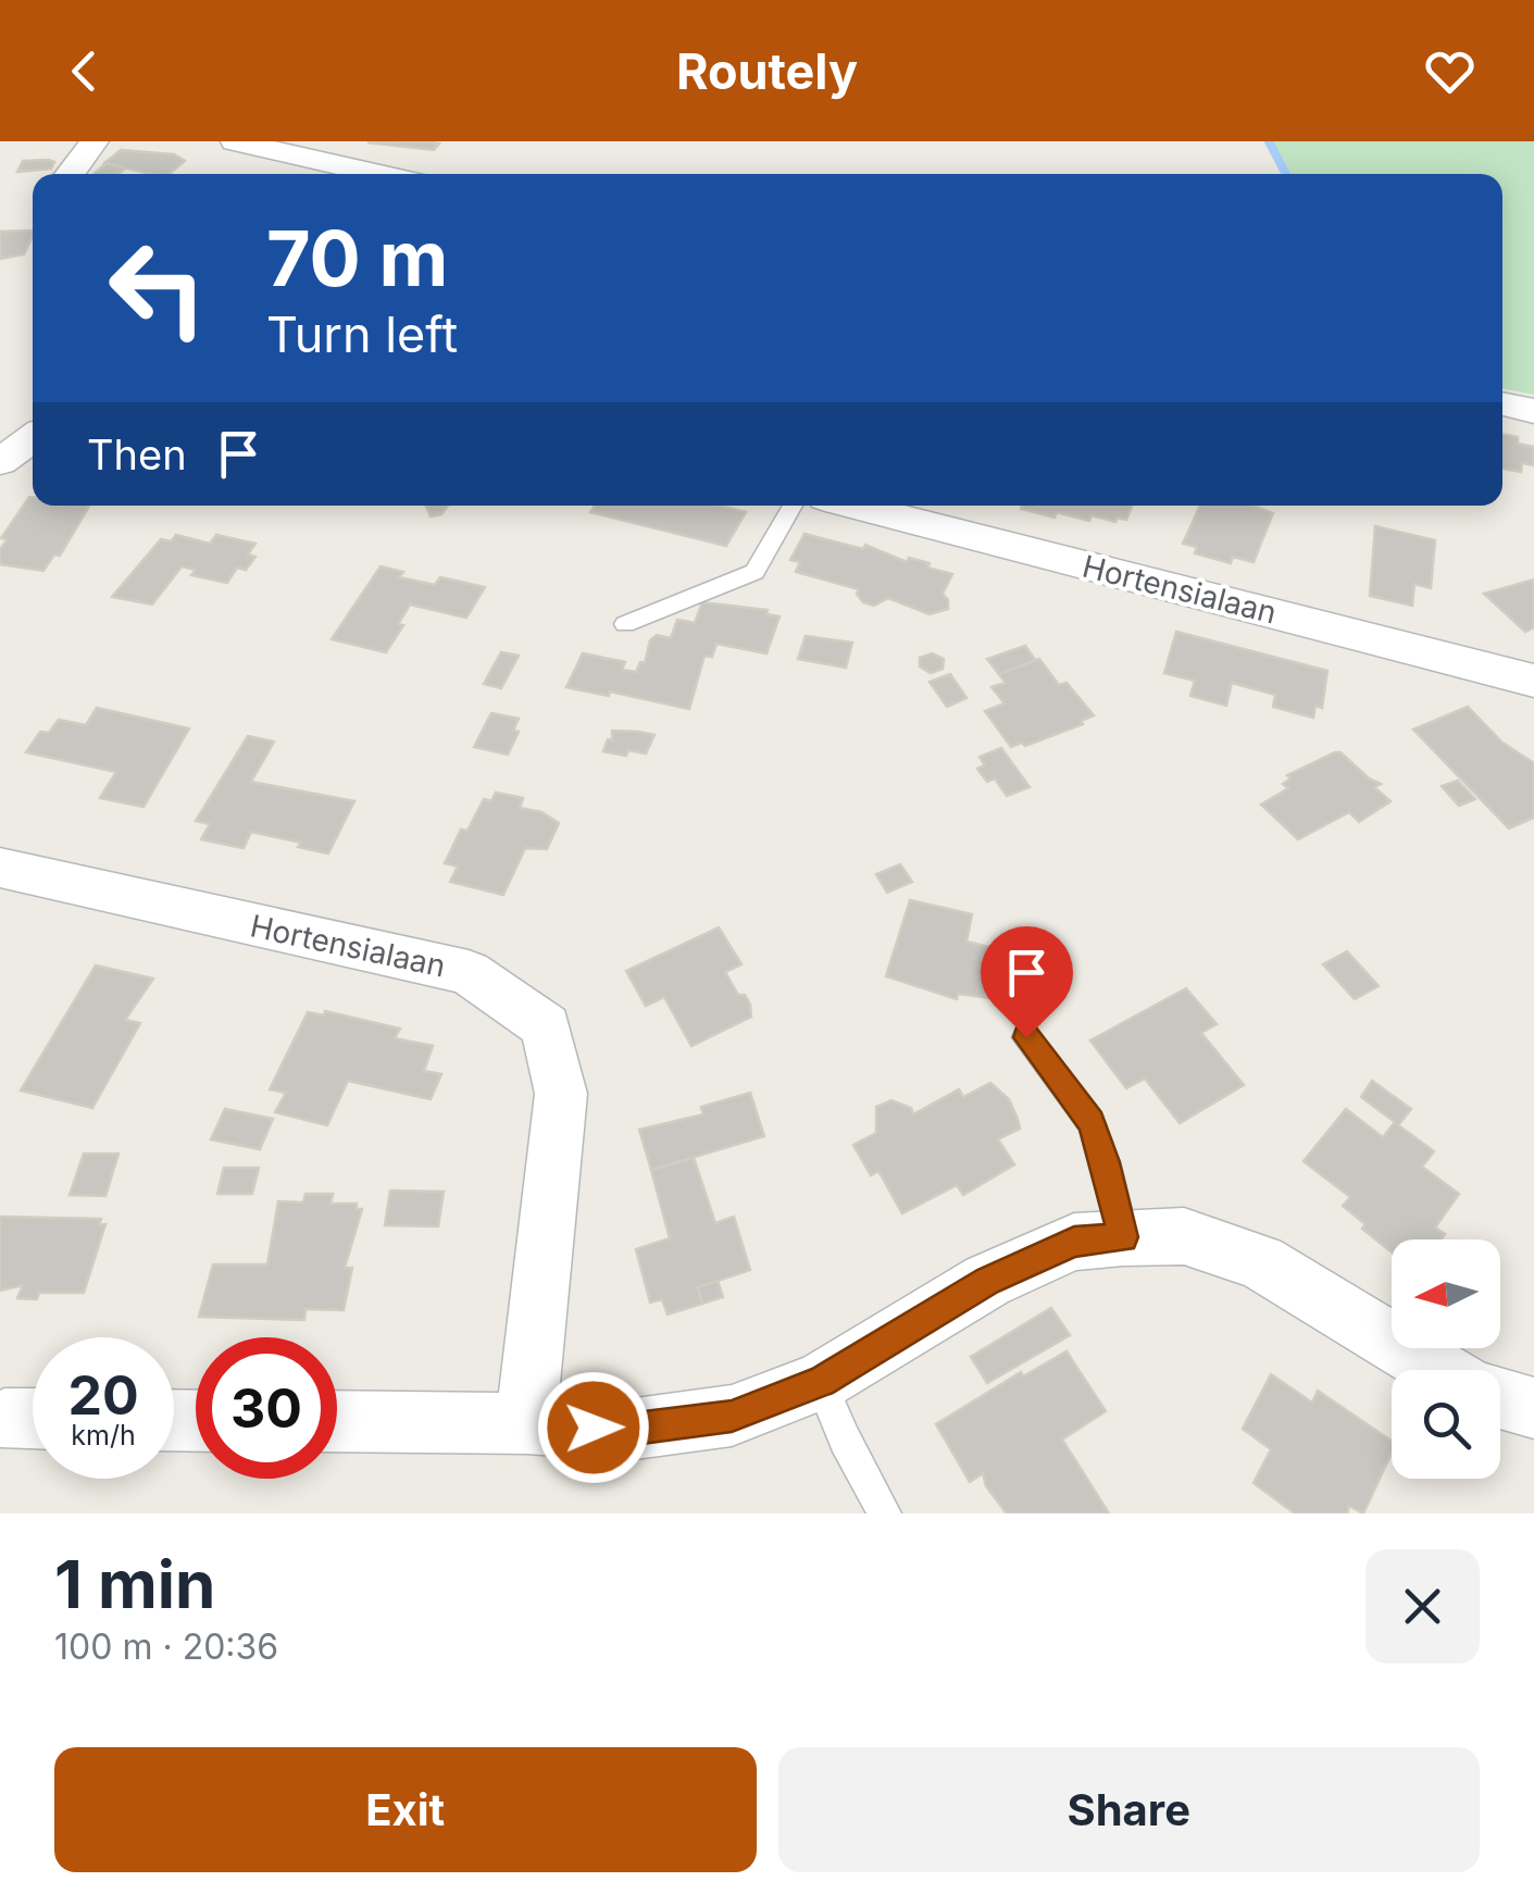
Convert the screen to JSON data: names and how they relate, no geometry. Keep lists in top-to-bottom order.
{
  "streets": {
    "street": ["Hortensialaan"]
  },
  "north": "left",
  "page": {
    "header": "Routely",
    "turn": ["70 m", "Turn left"],
    "then": "Then",
    "speed": "20 km/h",
    "limit": "30",
    "heading": ["1 min", "100 m · 20:36"],
    "buttons": ["Exit", "Share"]
  }
}
